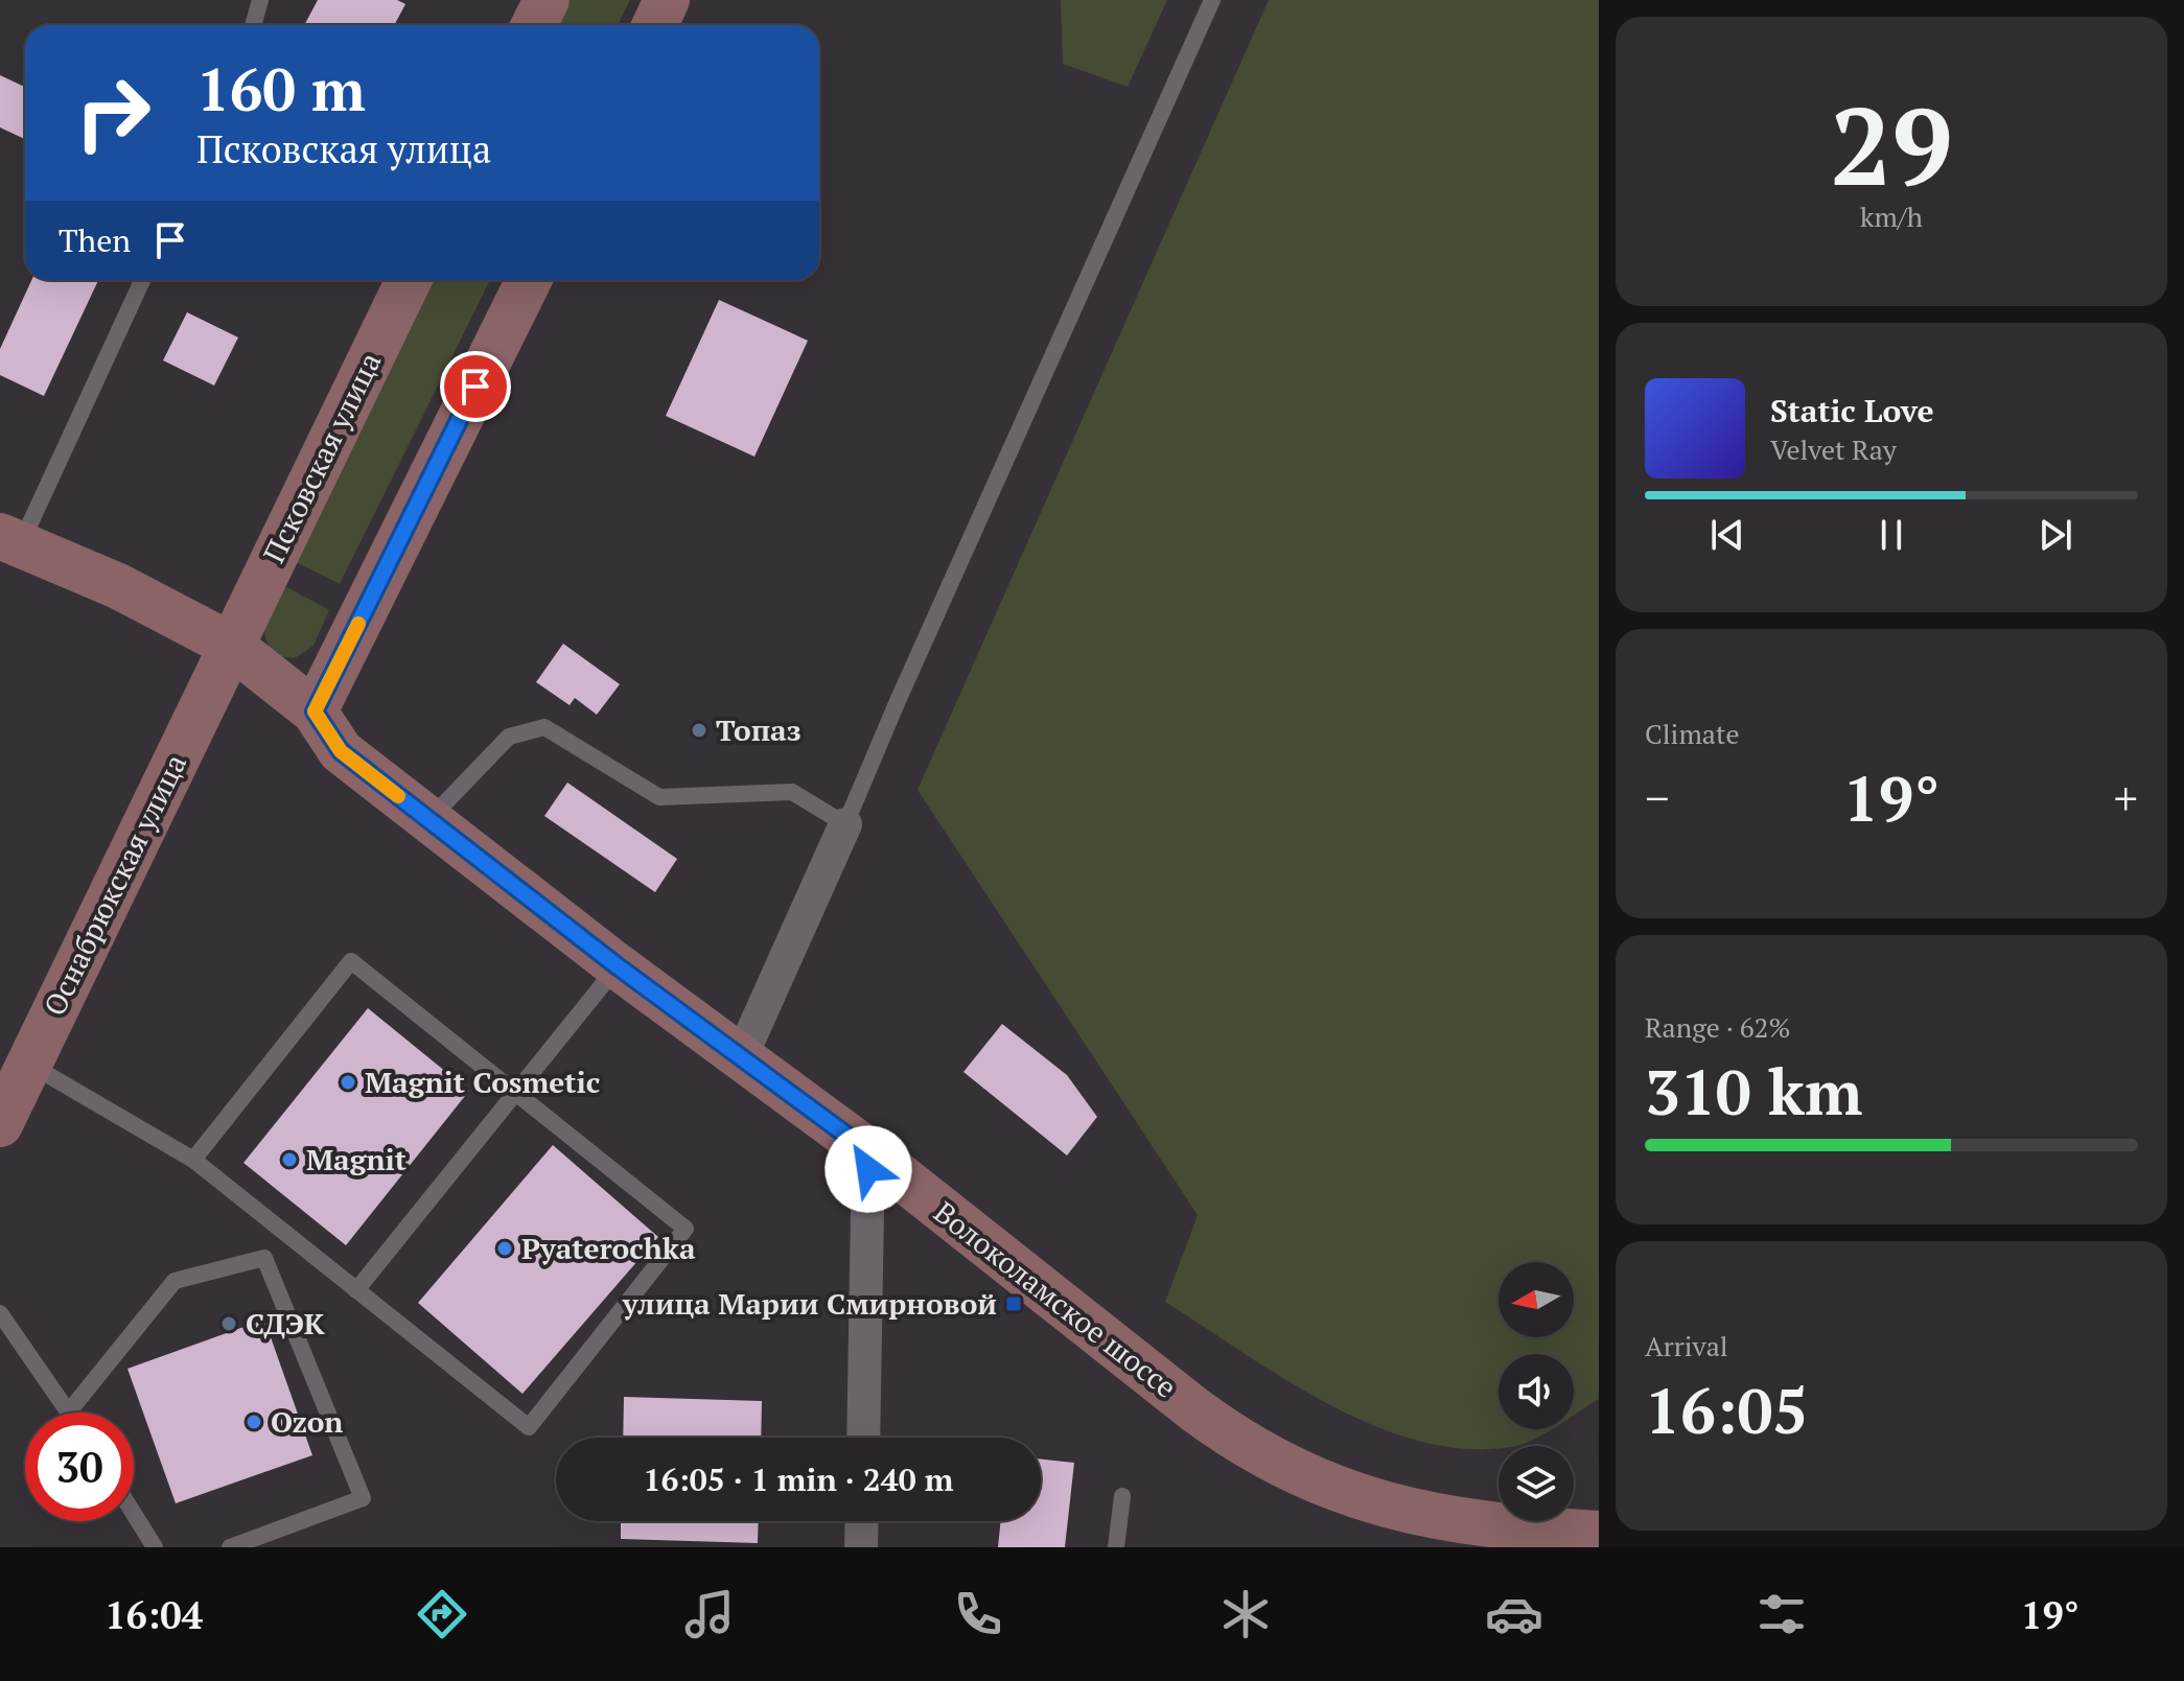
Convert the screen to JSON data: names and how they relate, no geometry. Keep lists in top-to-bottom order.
{
  "streets": {
    "main road": ["Псковская улица", "Оснабрюкская улица", "Волоколамское шоссе"]
  },
  "crossings": [
    ["Псковская улица", "Оснабрюкская улица"],
    ["Псковская улица", "Волоколамское шоссе"],
    ["Оснабрюкская улица", "Волоколамское шоссе"]
  ],
  "places": {
    "other": [
      "Топаз",
      "Magnit Cosmetic",
      "Magnit",
      "Pyaterochka",
      "СДЭК",
      "Ozon"
    ],
    "transit": ["улица Марии Смирновой"]
  },
  "north": "left",
  "page": {
    "tile": [
      ["29", "km/h"],
      "Climate",
      ["Range · 62%", "310 km"],
      ["Arrival", "16:05"]
    ],
    "turn": ["160 m", "Псковская улица"],
    "then": "Then",
    "song": ["Static Love", "Velvet Ray"],
    "heat": ["−", "19°", "+"],
    "limit": "30",
    "trip": "16:05 · 1 min · 240 m",
    "tabs": ["16:04", "19°"]
  }
}
